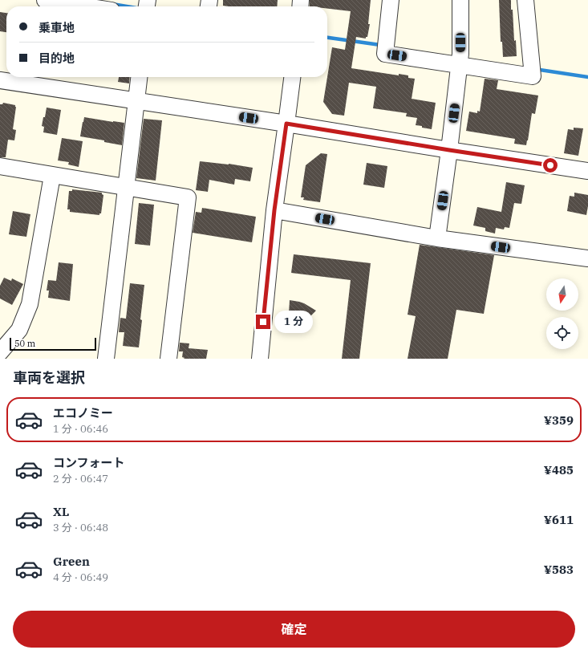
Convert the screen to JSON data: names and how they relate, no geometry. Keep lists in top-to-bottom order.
{
  "scale_bar": "50 m",
  "north": "bottom",
  "page": {
    "banner": ["乗車地", "目的地"],
    "bubble": "1 分",
    "scale": "50 m",
    "heading": "車両を選択",
    "list": [
      {
        "name": "エコノミー",
        "note": "1 分 · 06:46",
        "value": "¥359"
      },
      {
        "name": "コンフォート",
        "note": "2 分 · 06:47",
        "value": "¥485"
      },
      {
        "name": "XL",
        "note": "3 分 · 06:48",
        "value": "¥611"
      },
      {
        "name": "Green",
        "note": "4 分 · 06:49",
        "value": "¥583"
      }
    ],
    "buttons": "確定"
  }
}
